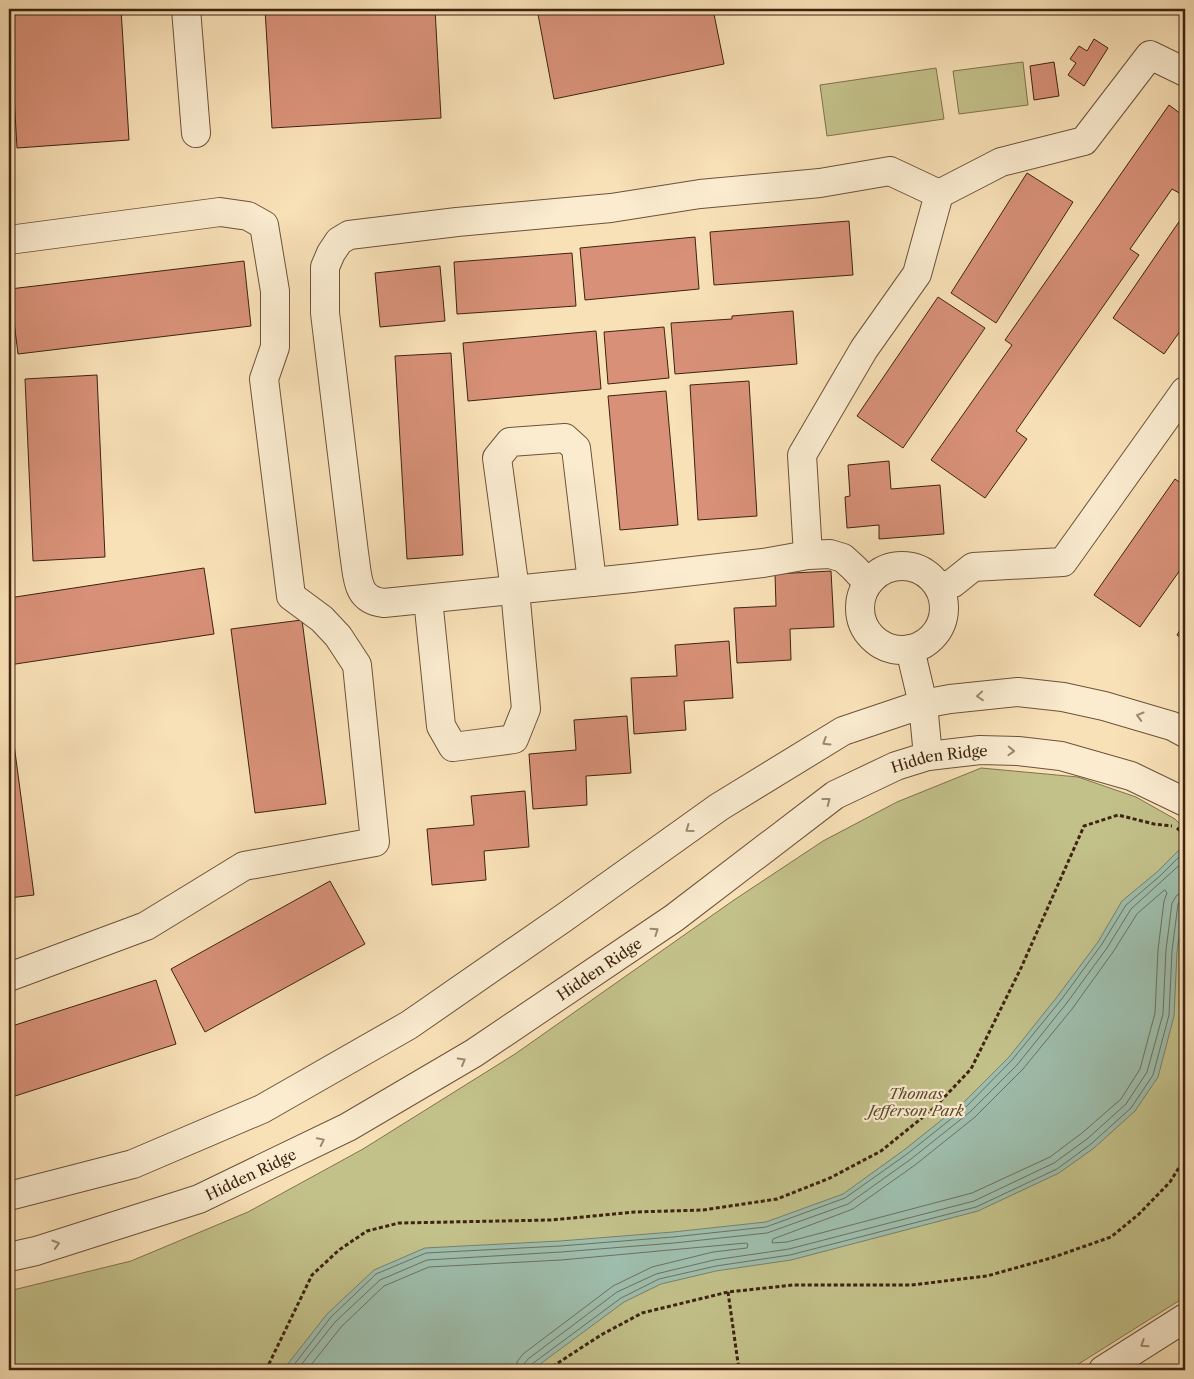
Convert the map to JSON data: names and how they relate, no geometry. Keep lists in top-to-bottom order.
{
  "streets": {
    "street": ["Hidden Ridge"]
  },
  "parks": ["Thomas Jefferson Park"]
}
